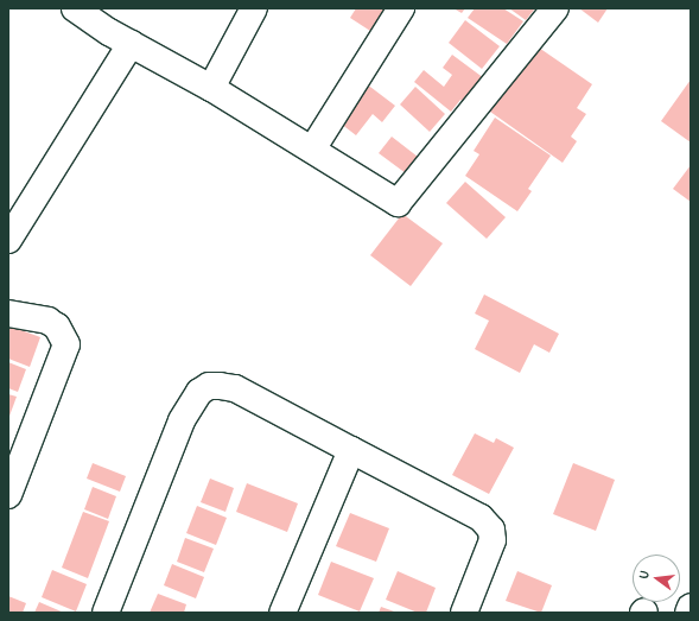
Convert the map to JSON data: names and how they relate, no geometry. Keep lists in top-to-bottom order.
{
  "north": "left"
}
